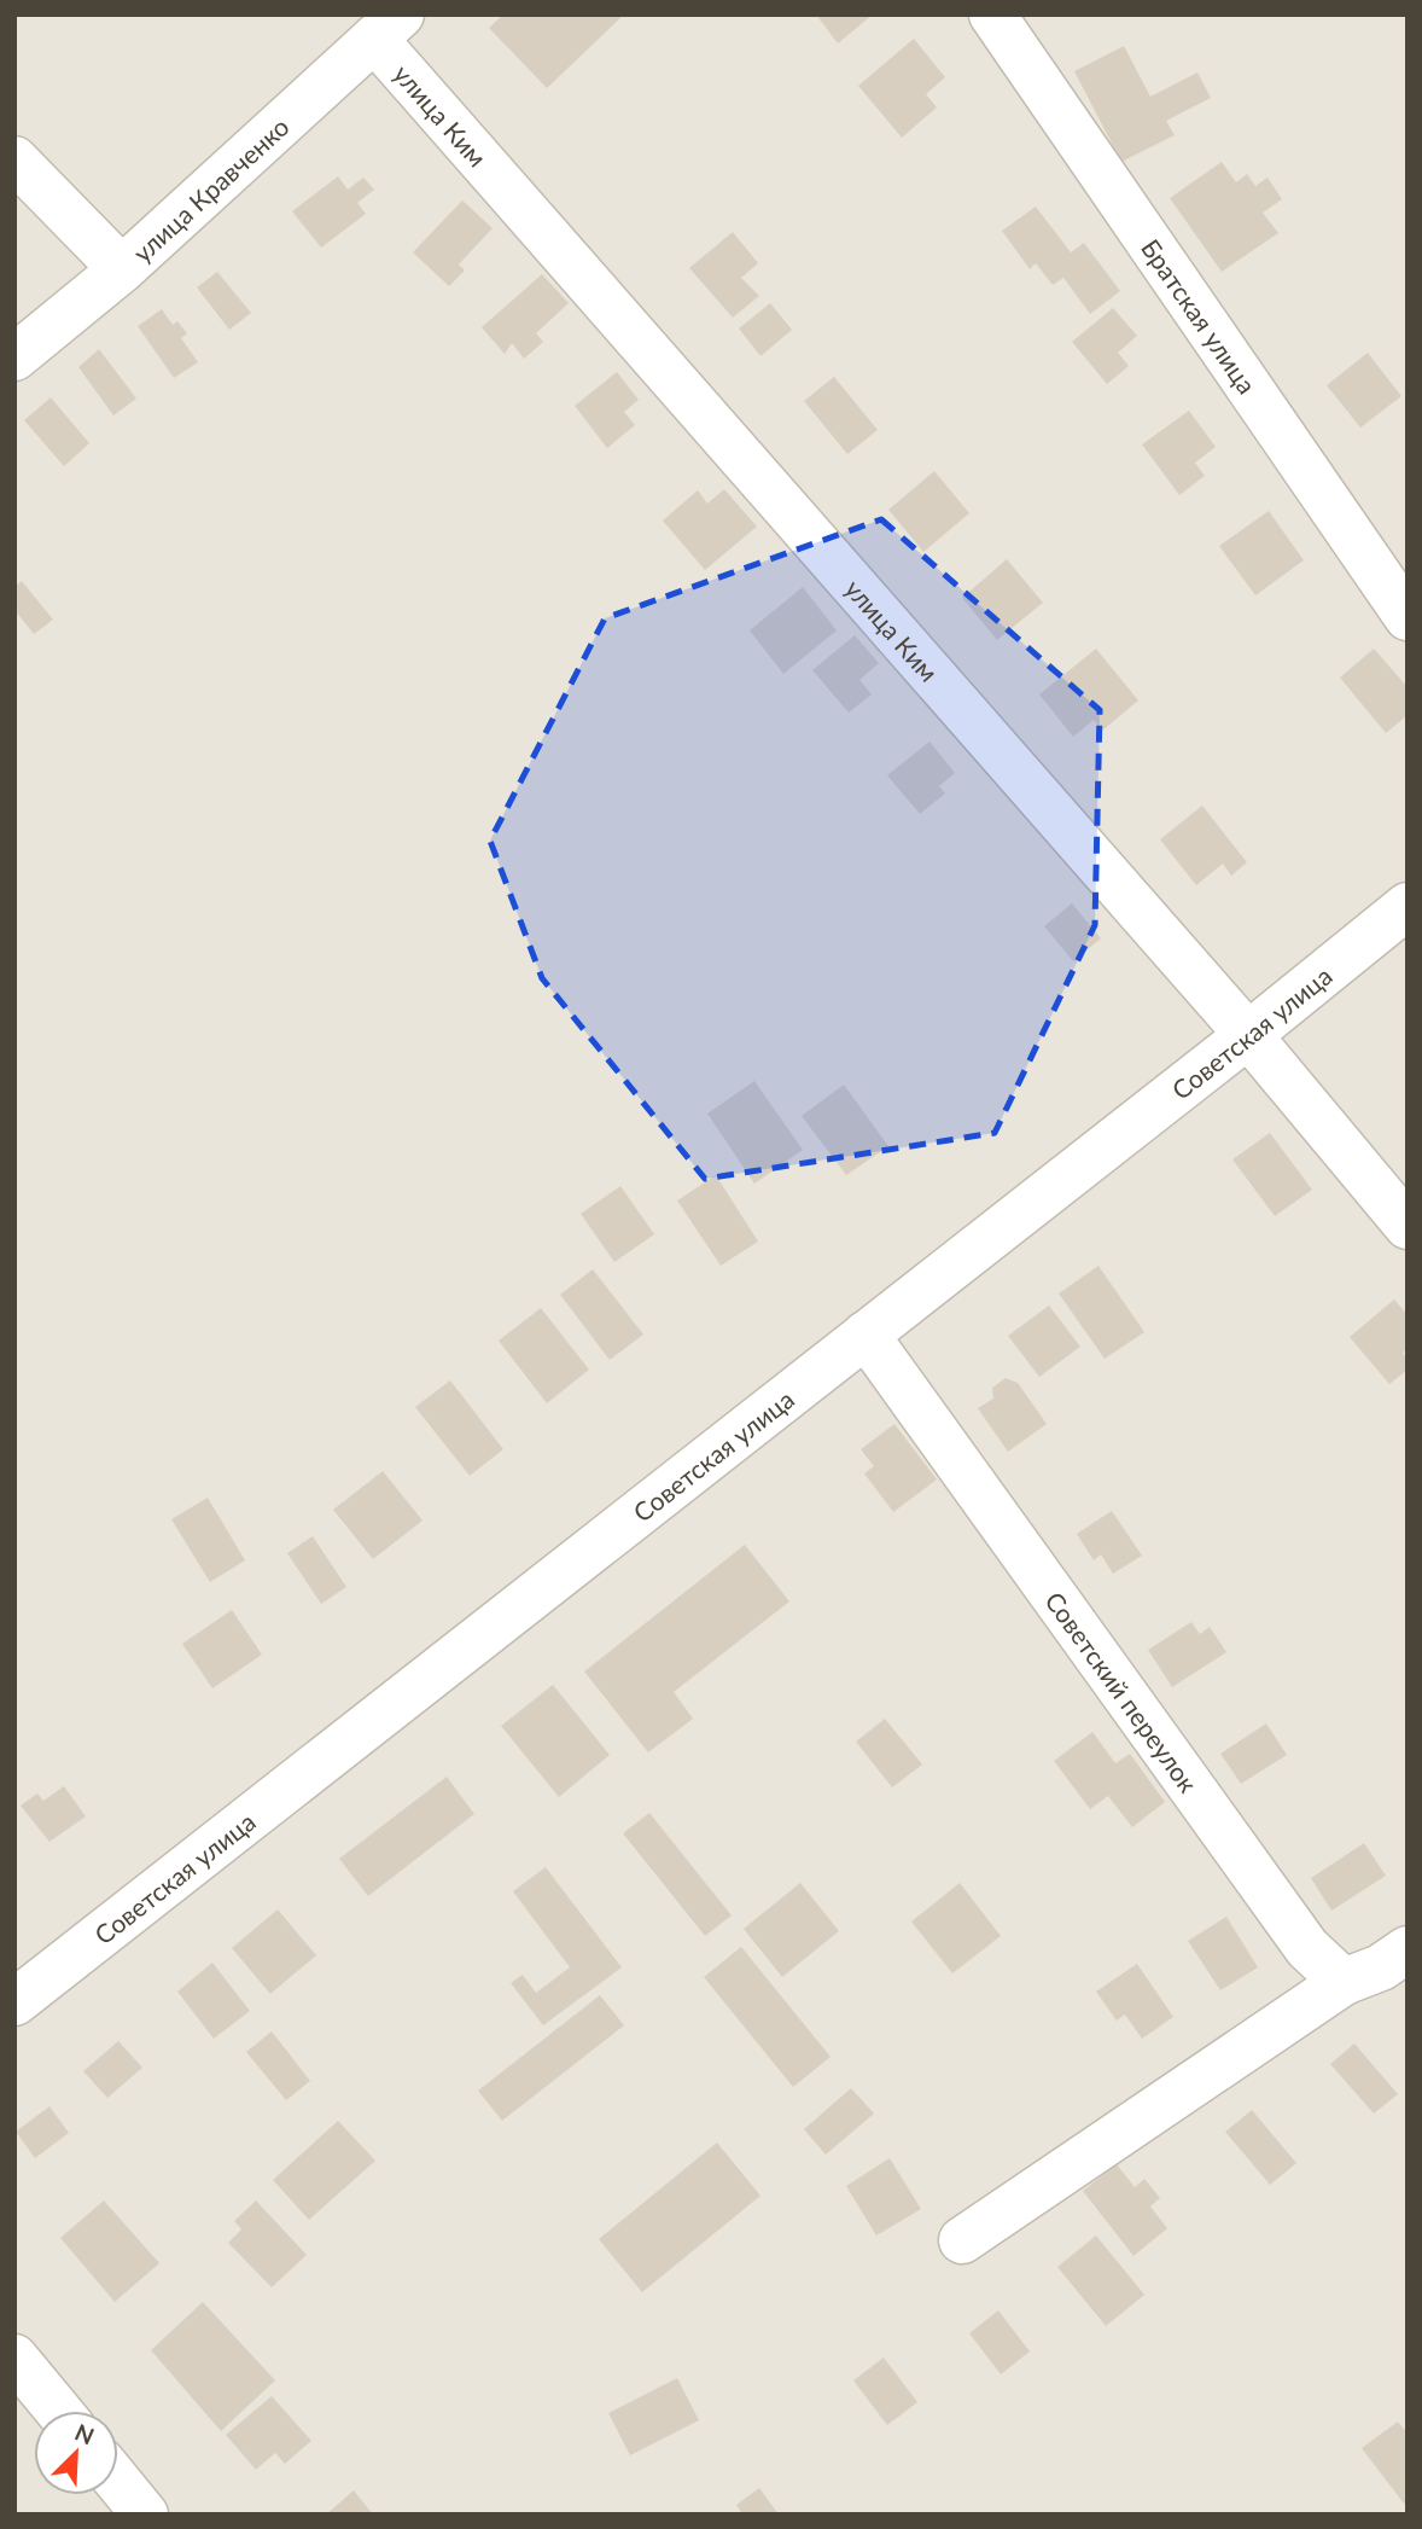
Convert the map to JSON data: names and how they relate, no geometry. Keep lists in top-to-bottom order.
{
  "streets": {
    "street": [
      "улица Ким",
      "улица Кравченко",
      "Братская улица",
      "Советская улица",
      "Советский переулок"
    ]
  },
  "crossings": [
    ["улица Ким", "улица Кравченко"],
    ["улица Ким", "Советская улица"],
    ["Советская улица", "Советский переулок"]
  ],
  "north": "top right"
}
